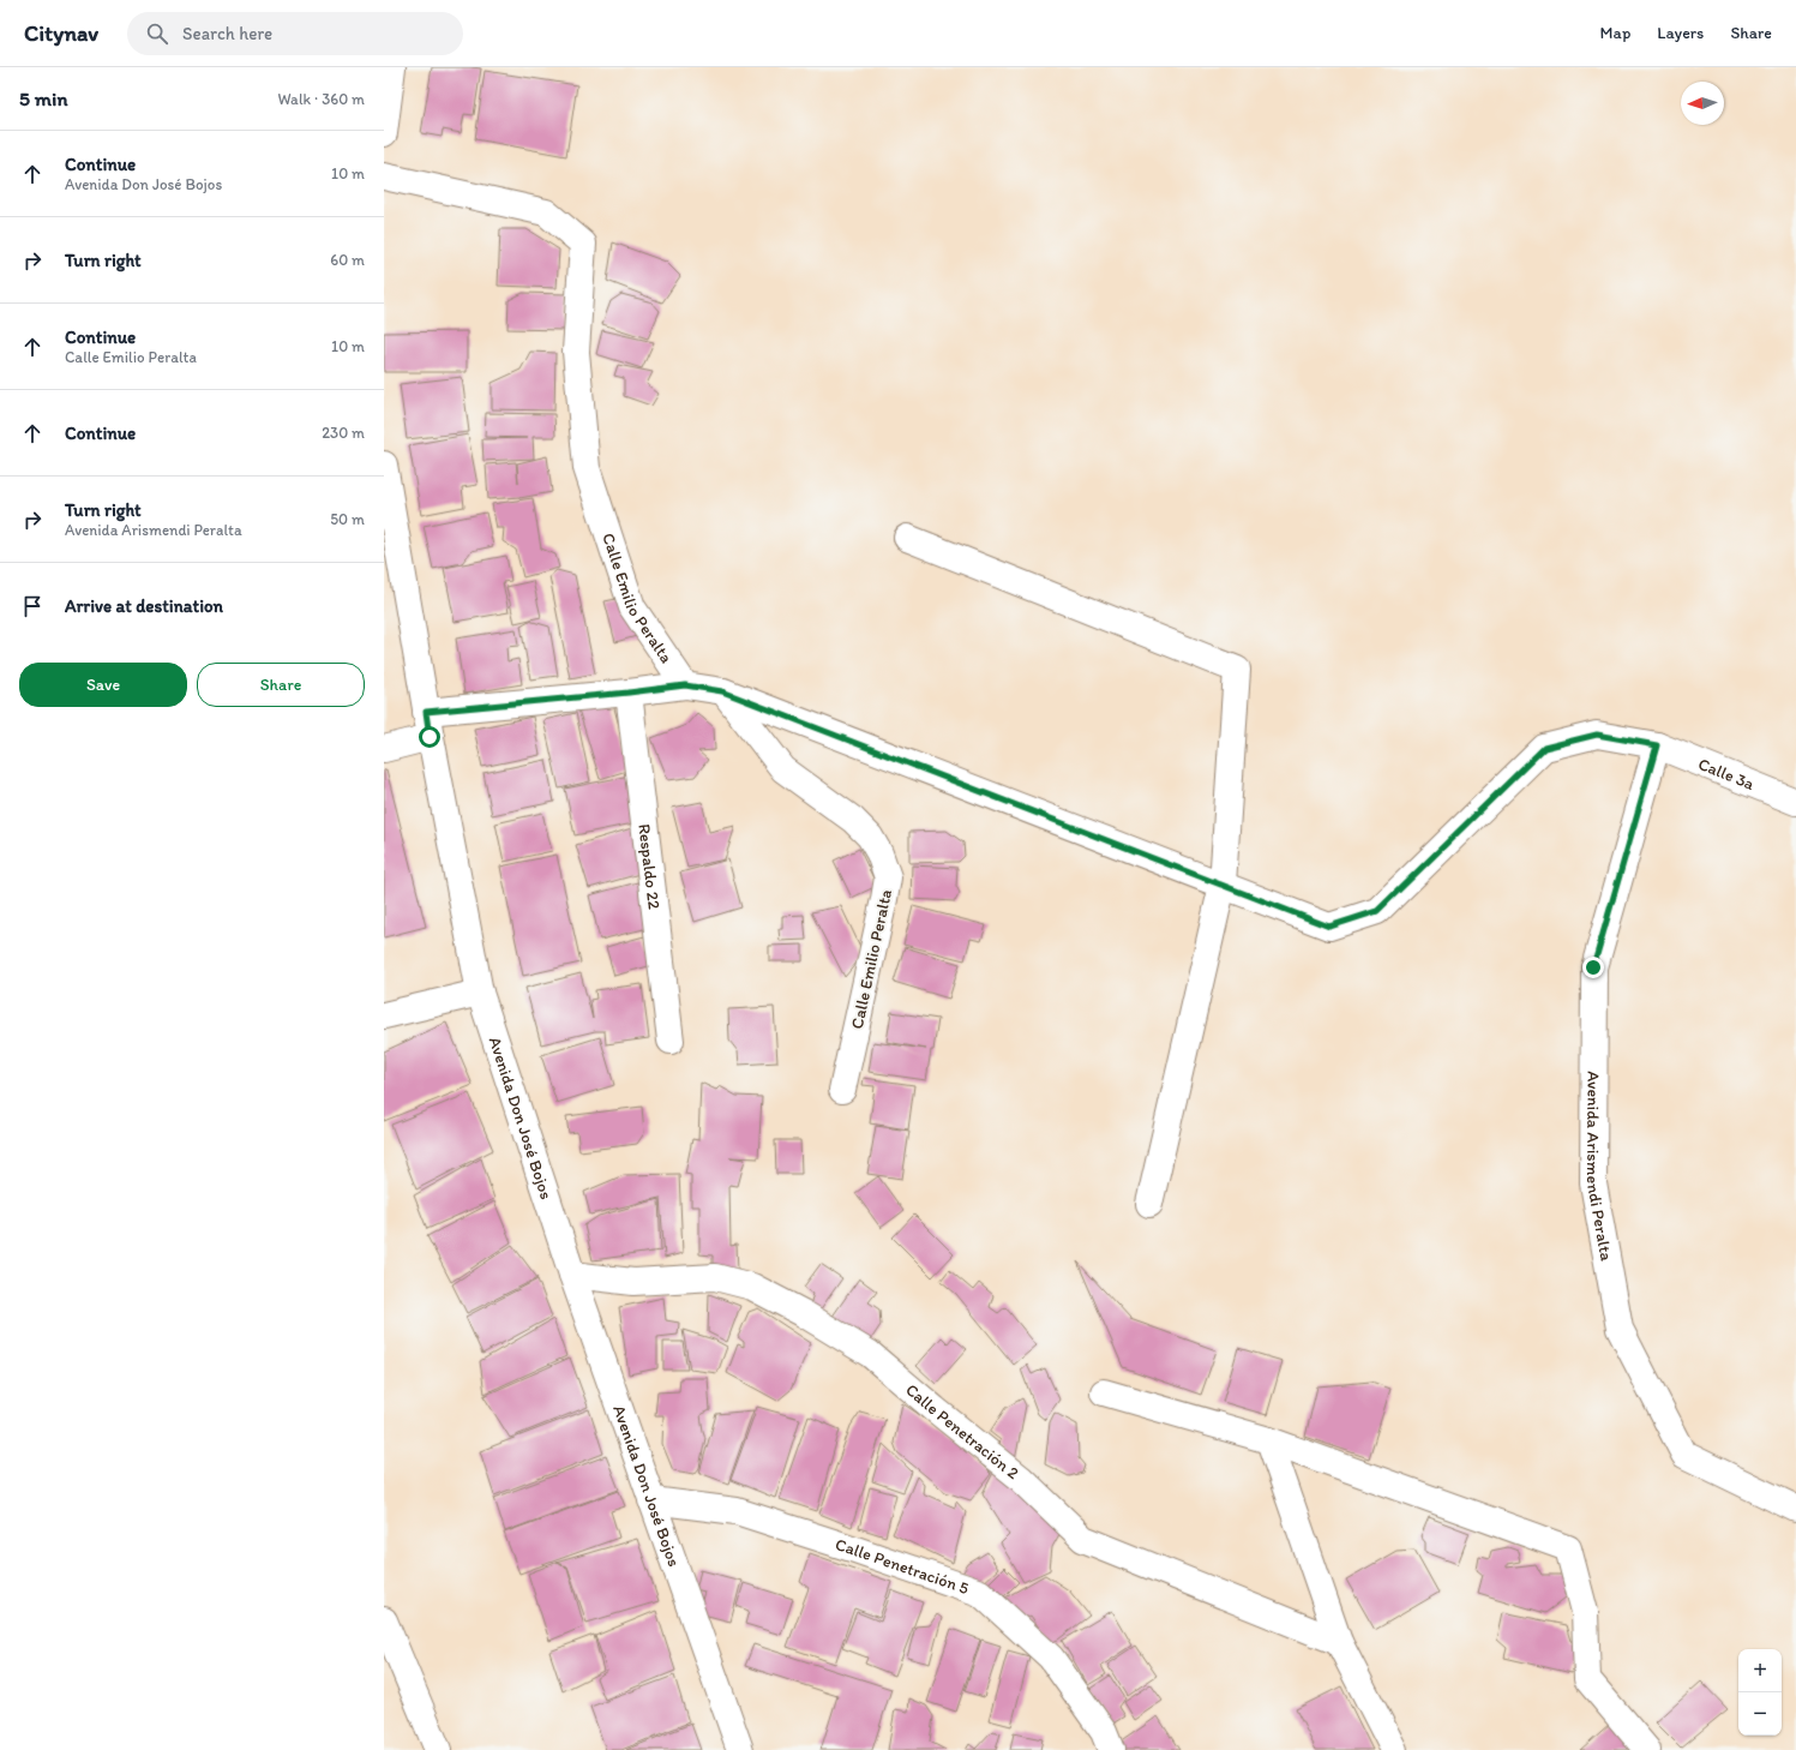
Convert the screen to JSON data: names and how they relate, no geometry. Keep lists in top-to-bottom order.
{
  "streets": {
    "street": [
      "Calle Emilio Peralta",
      "Calle 3a",
      "Respaldo 22",
      "Avenida Don José Bojos",
      "Avenida Arismendi Peralta",
      "Calle Penetración 2",
      "Calle Penetración 5"
    ]
  },
  "crossings": [
    ["Calle Emilio Peralta", "Calle 3a"],
    ["Calle 3a", "Avenida Arismendi Peralta"],
    ["Avenida Don José Bojos", "Calle Penetración 2"],
    ["Avenida Don José Bojos", "Calle Penetración 5"]
  ],
  "north": "left",
  "page": {
    "header": "Citynav",
    "search": "Search here",
    "nav": ["Map", "Layers", "Share"],
    "heading": ["5 min", "Walk · 360 m"],
    "list": [
      ["Continue", "Avenida Don José Bojos", "10 m"],
      ["Turn right", "60 m"],
      ["Continue", "Calle Emilio Peralta", "10 m"],
      ["Continue", "230 m"],
      ["Turn right", "Avenida Arismendi Peralta", "50 m"],
      "Arrive at destination"
    ],
    "buttons": ["Save", "Share"],
    "map_buttons": ["+", "−"]
  }
}
